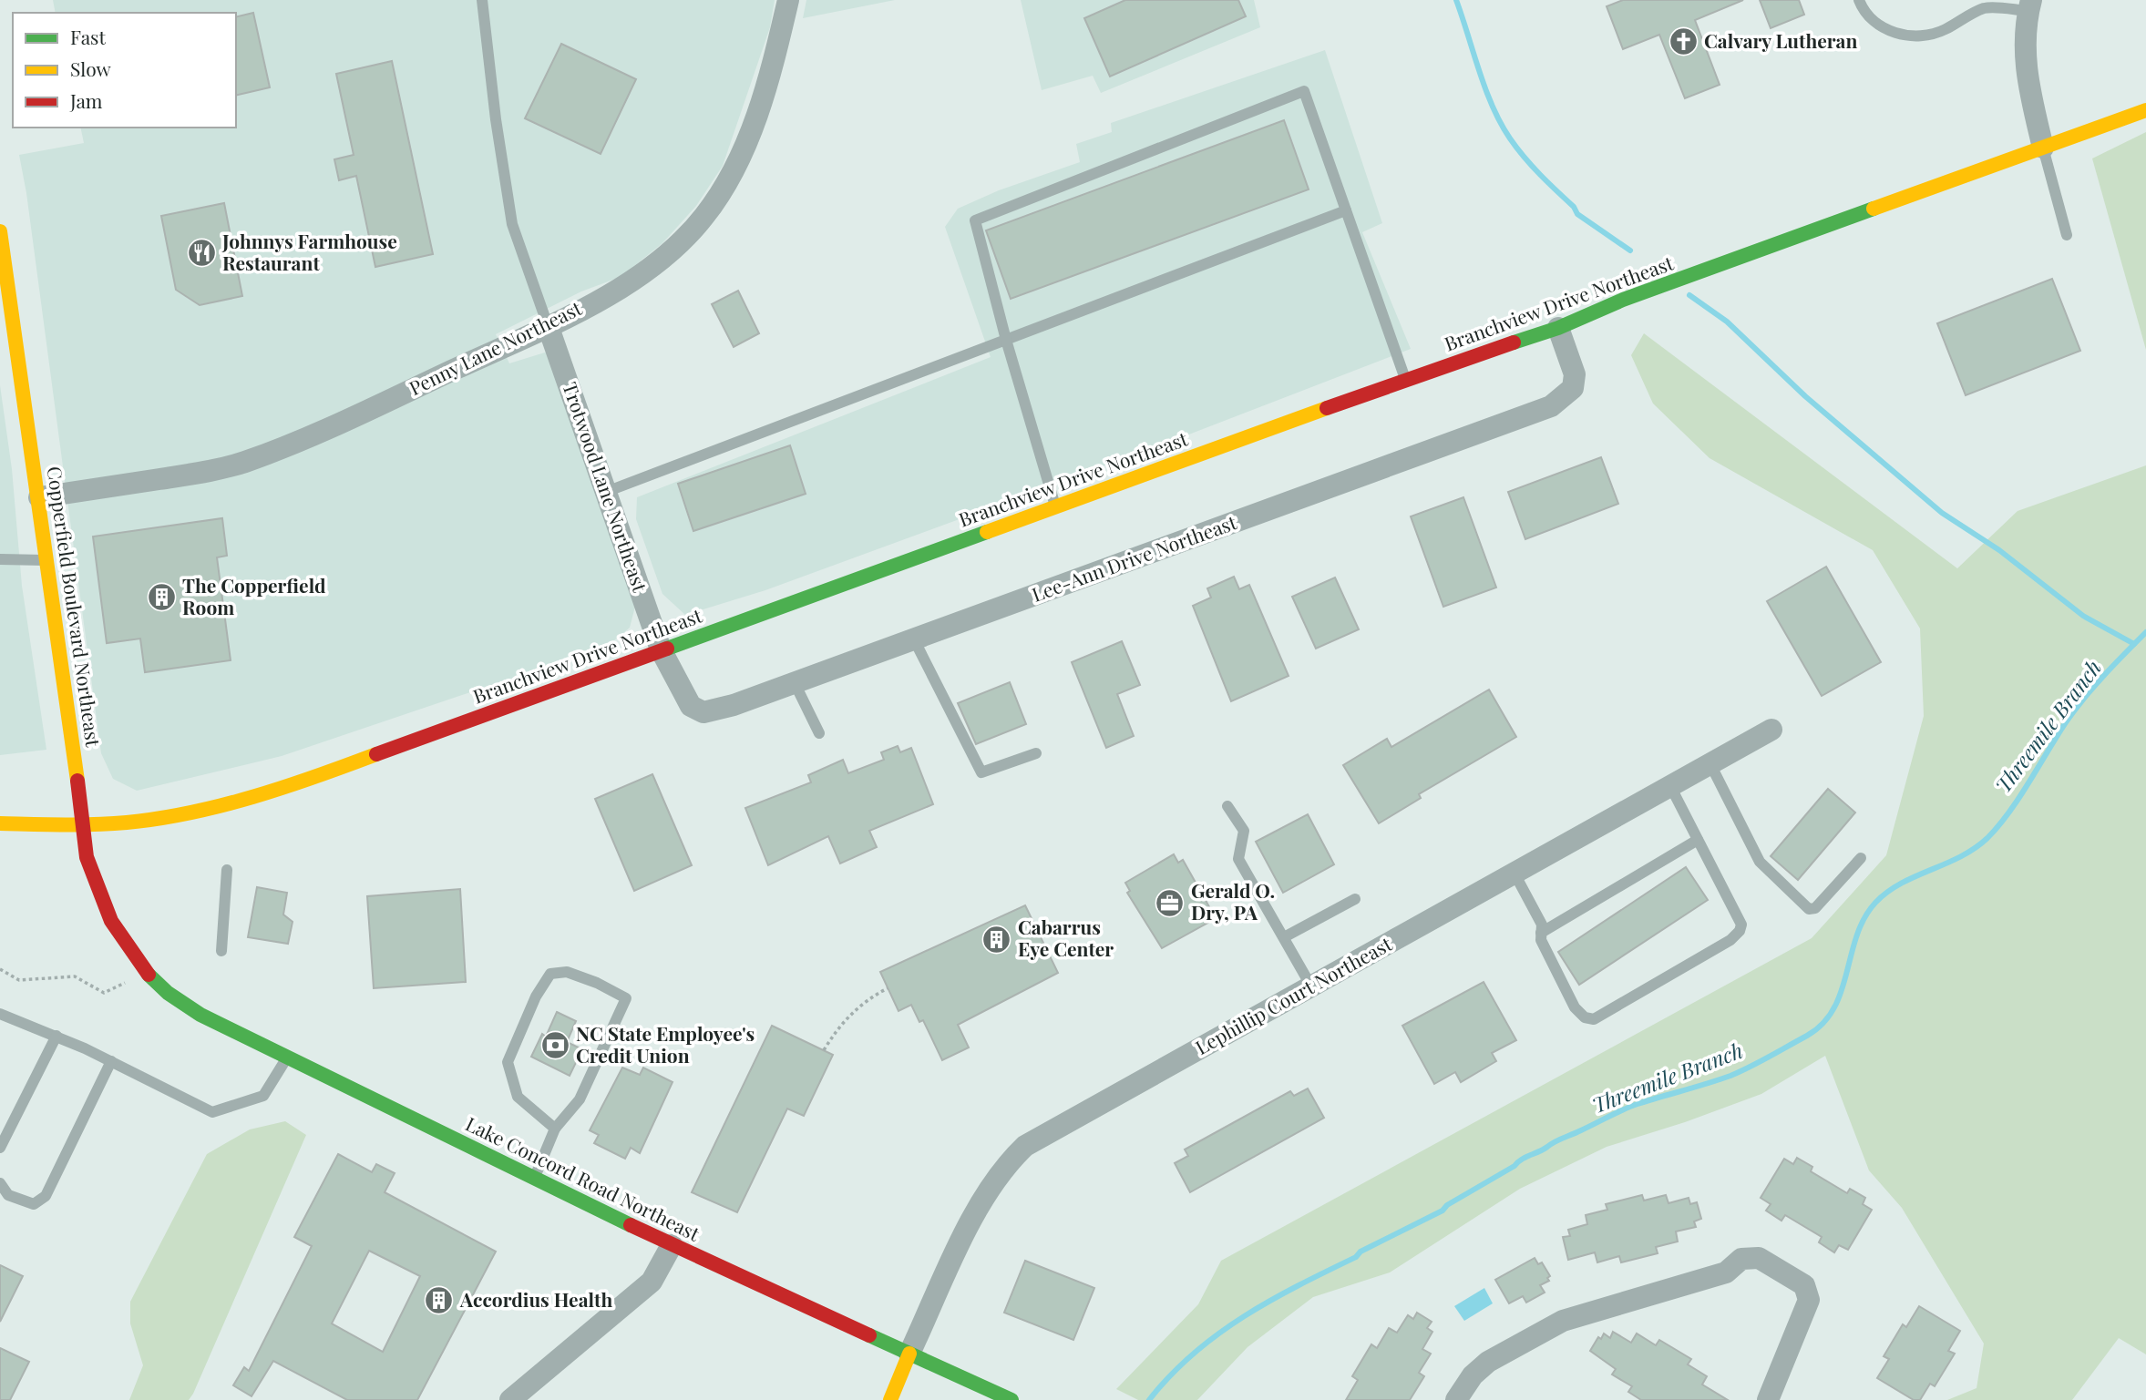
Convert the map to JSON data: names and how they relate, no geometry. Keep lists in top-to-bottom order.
{
  "streets": {
    "main road": ["Branchview Drive Northeast", "Copperfield Boulevard Northeast", "Lake Concord Road Northeast"],
    "street": [
      "Penny Lane Northeast",
      "Trotwood Lane Northeast",
      "Lee-Ann Drive Northeast",
      "Lephillip Court Northeast"
    ]
  },
  "crossings": [
    ["Branchview Drive Northeast", "Trotwood Lane Northeast"],
    ["Branchview Drive Northeast", "Lee-Ann Drive Northeast"],
    ["Branchview Drive Northeast", "Copperfield Boulevard Northeast"],
    ["Penny Lane Northeast", "Trotwood Lane Northeast"],
    ["Penny Lane Northeast", "Copperfield Boulevard Northeast"],
    ["Trotwood Lane Northeast", "Lee-Ann Drive Northeast"],
    ["Copperfield Boulevard Northeast", "Lake Concord Road Northeast"],
    ["Lephillip Court Northeast", "Lake Concord Road Northeast"]
  ],
  "water": ["Threemile Branch"],
  "places": {
    "church": ["Calvary Lutheran"],
    "restaurant": ["Johnnys Farmhouse Restaurant"],
    "building": ["The Copperfield Room", "Cabarrus Eye Center", "Accordius Health"],
    "office": ["Gerald O. Dry, PA"],
    "bank": ["NC State Employee's Credit Union"]
  },
  "legend": ["Fast", "Slow", "Jam"]
}
